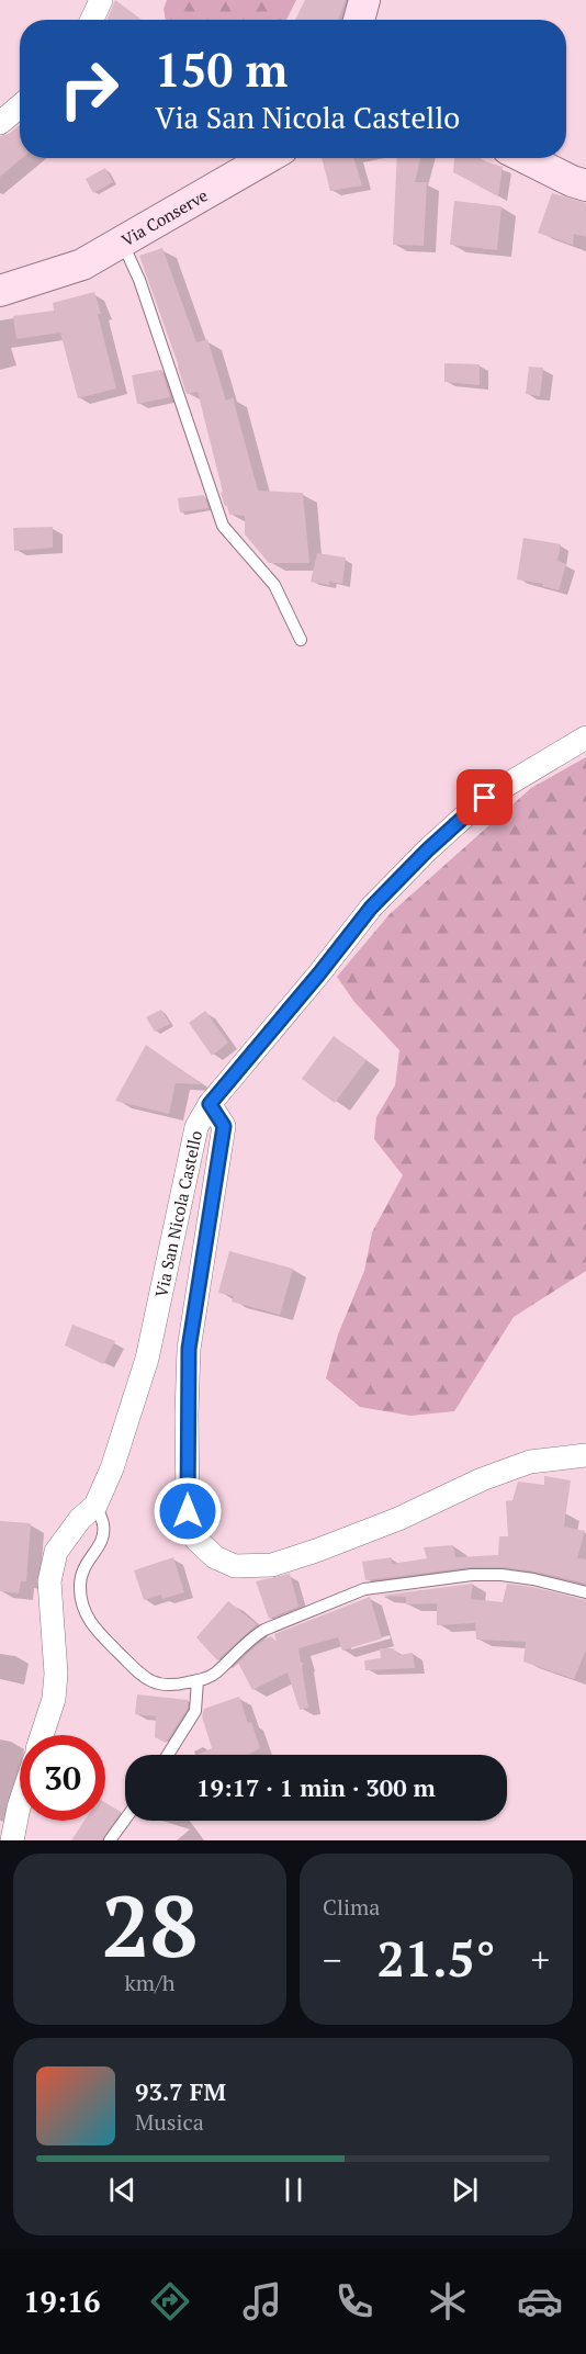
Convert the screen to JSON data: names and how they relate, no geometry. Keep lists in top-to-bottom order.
{
  "streets": {
    "street": ["Via Conserve", "Via San Nicola Castello"]
  },
  "page": {
    "turn": ["150 m", "Via San Nicola Castello"],
    "limit": "30",
    "trip": "19:17 · 1 min · 300 m",
    "tile": [
      ["28", "km/h"],
      "Clima"
    ],
    "heat": ["−", "21.5°", "+"],
    "song": ["93.7 FM", "Musica"],
    "tabs": "19:16"
  }
}
